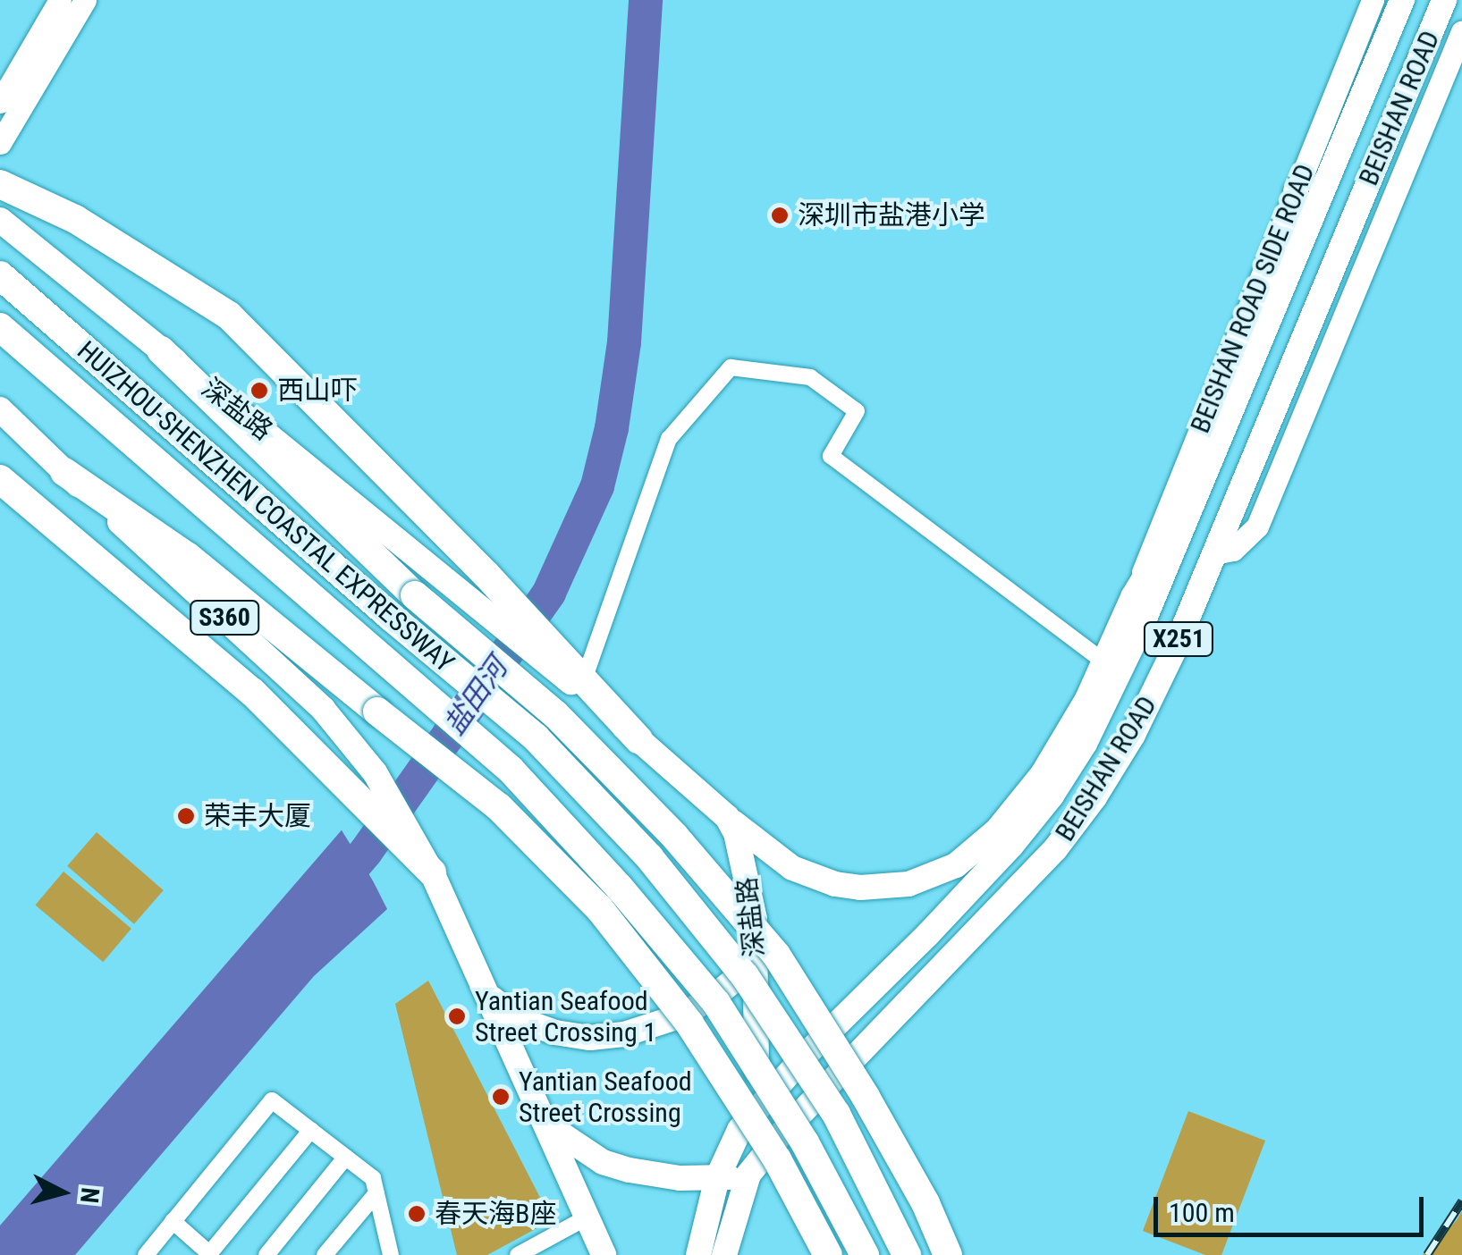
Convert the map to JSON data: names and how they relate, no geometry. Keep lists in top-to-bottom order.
{
  "streets": {
    "highway": ["HUIZHOU-SHENZHEN COASTAL EXPRESSWAY"],
    "main road": [
      "BEISHAN ROAD",
      "深盐路",
      "S360",
      "X251"
    ],
    "street": ["BEISHAN ROAD SIDE ROAD"]
  },
  "crossings": [
    ["BEISHAN ROAD", "深盐路"]
  ],
  "water": ["盐田河"],
  "places": [
    "深圳市盐港小学",
    "西山吓",
    "荣丰大厦",
    "Yantian Seafood Street Crossing 1",
    "Yantian Seafood Street Crossing",
    "春天海B座"
  ],
  "scale_bar": "100 m",
  "north": "right"
}
